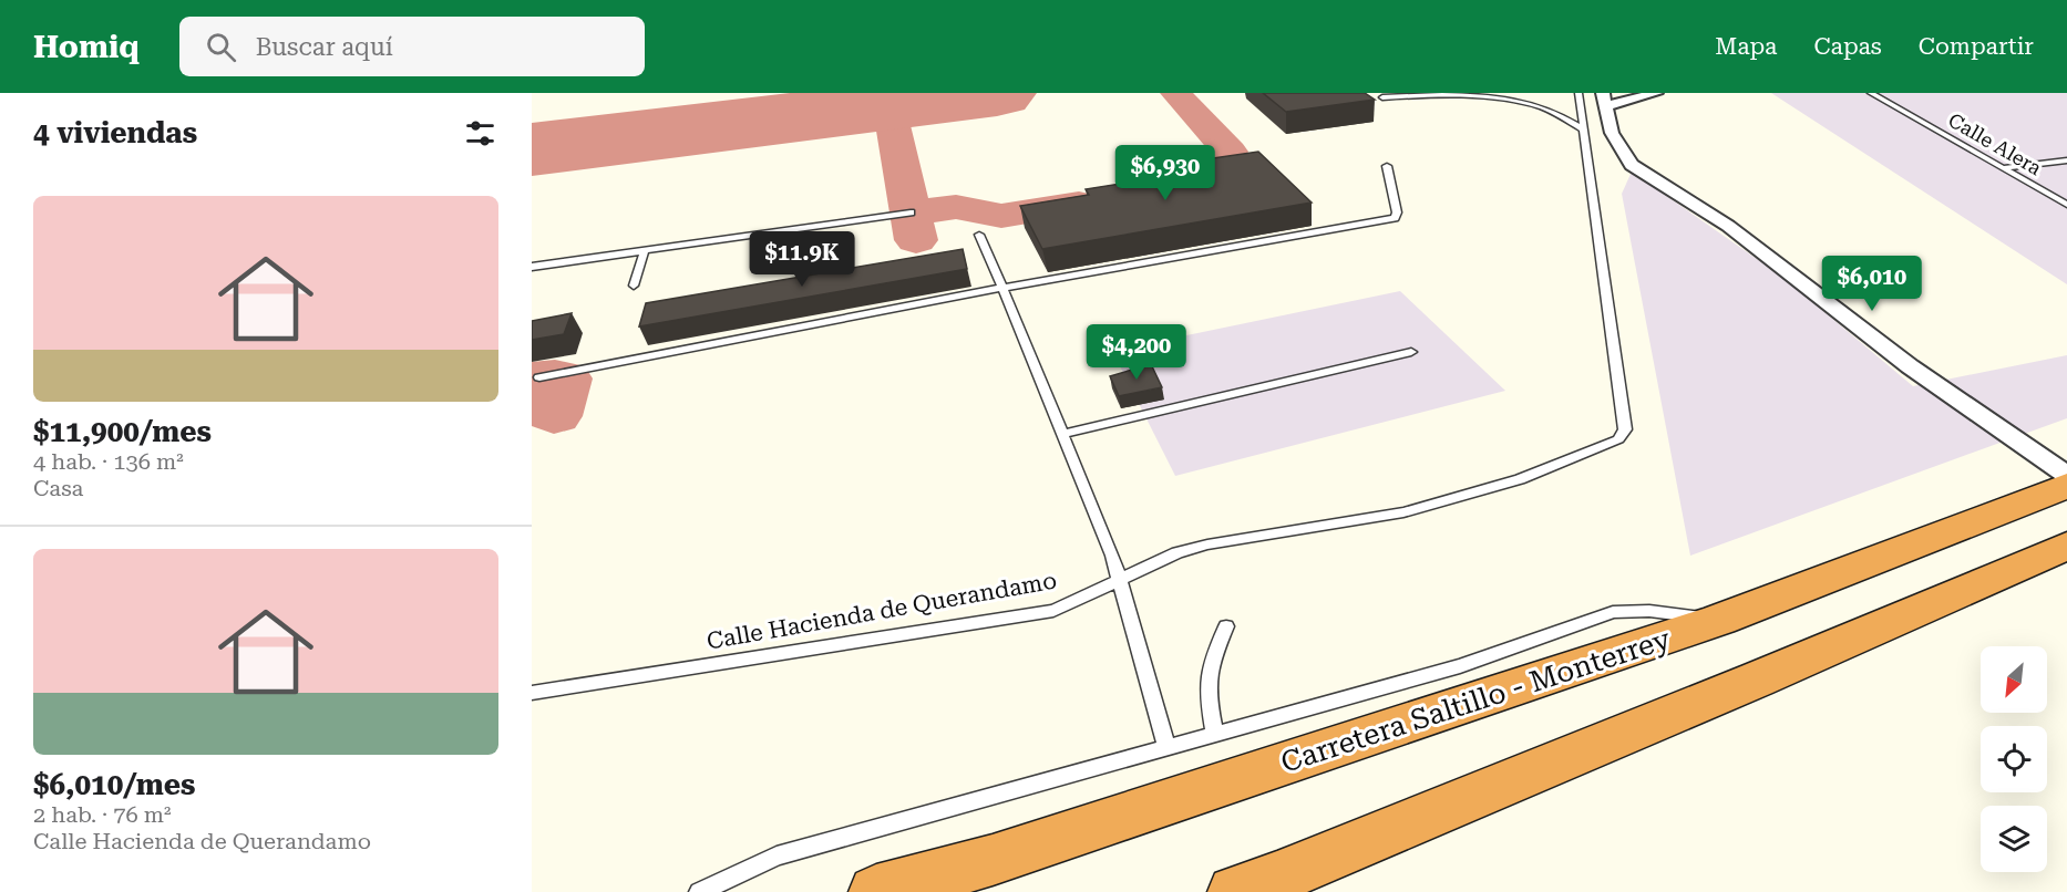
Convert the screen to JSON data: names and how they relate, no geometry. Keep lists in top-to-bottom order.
{
  "streets": {
    "highway": ["Carretera Saltillo - Monterrey"],
    "lane": ["Calle Alera", "Calle Hacienda de Querandamo"]
  },
  "north": "bottom left",
  "page": {
    "header": "Homiq",
    "search": "Buscar aquí",
    "nav": ["Mapa", "Capas", "Compartir"],
    "heading": "4 viviendas",
    "price": [
      "$6,930",
      "$11.9K",
      "$6,010",
      "$4,200"
    ],
    "list": [
      {
        "name": "$11,900/mes",
        "note": "4 hab. · 136 m² · Casa"
      },
      {
        "name": "$6,010/mes",
        "note": "2 hab. · 76 m² · Calle Hacienda de Querandamo"
      }
    ]
  }
}
